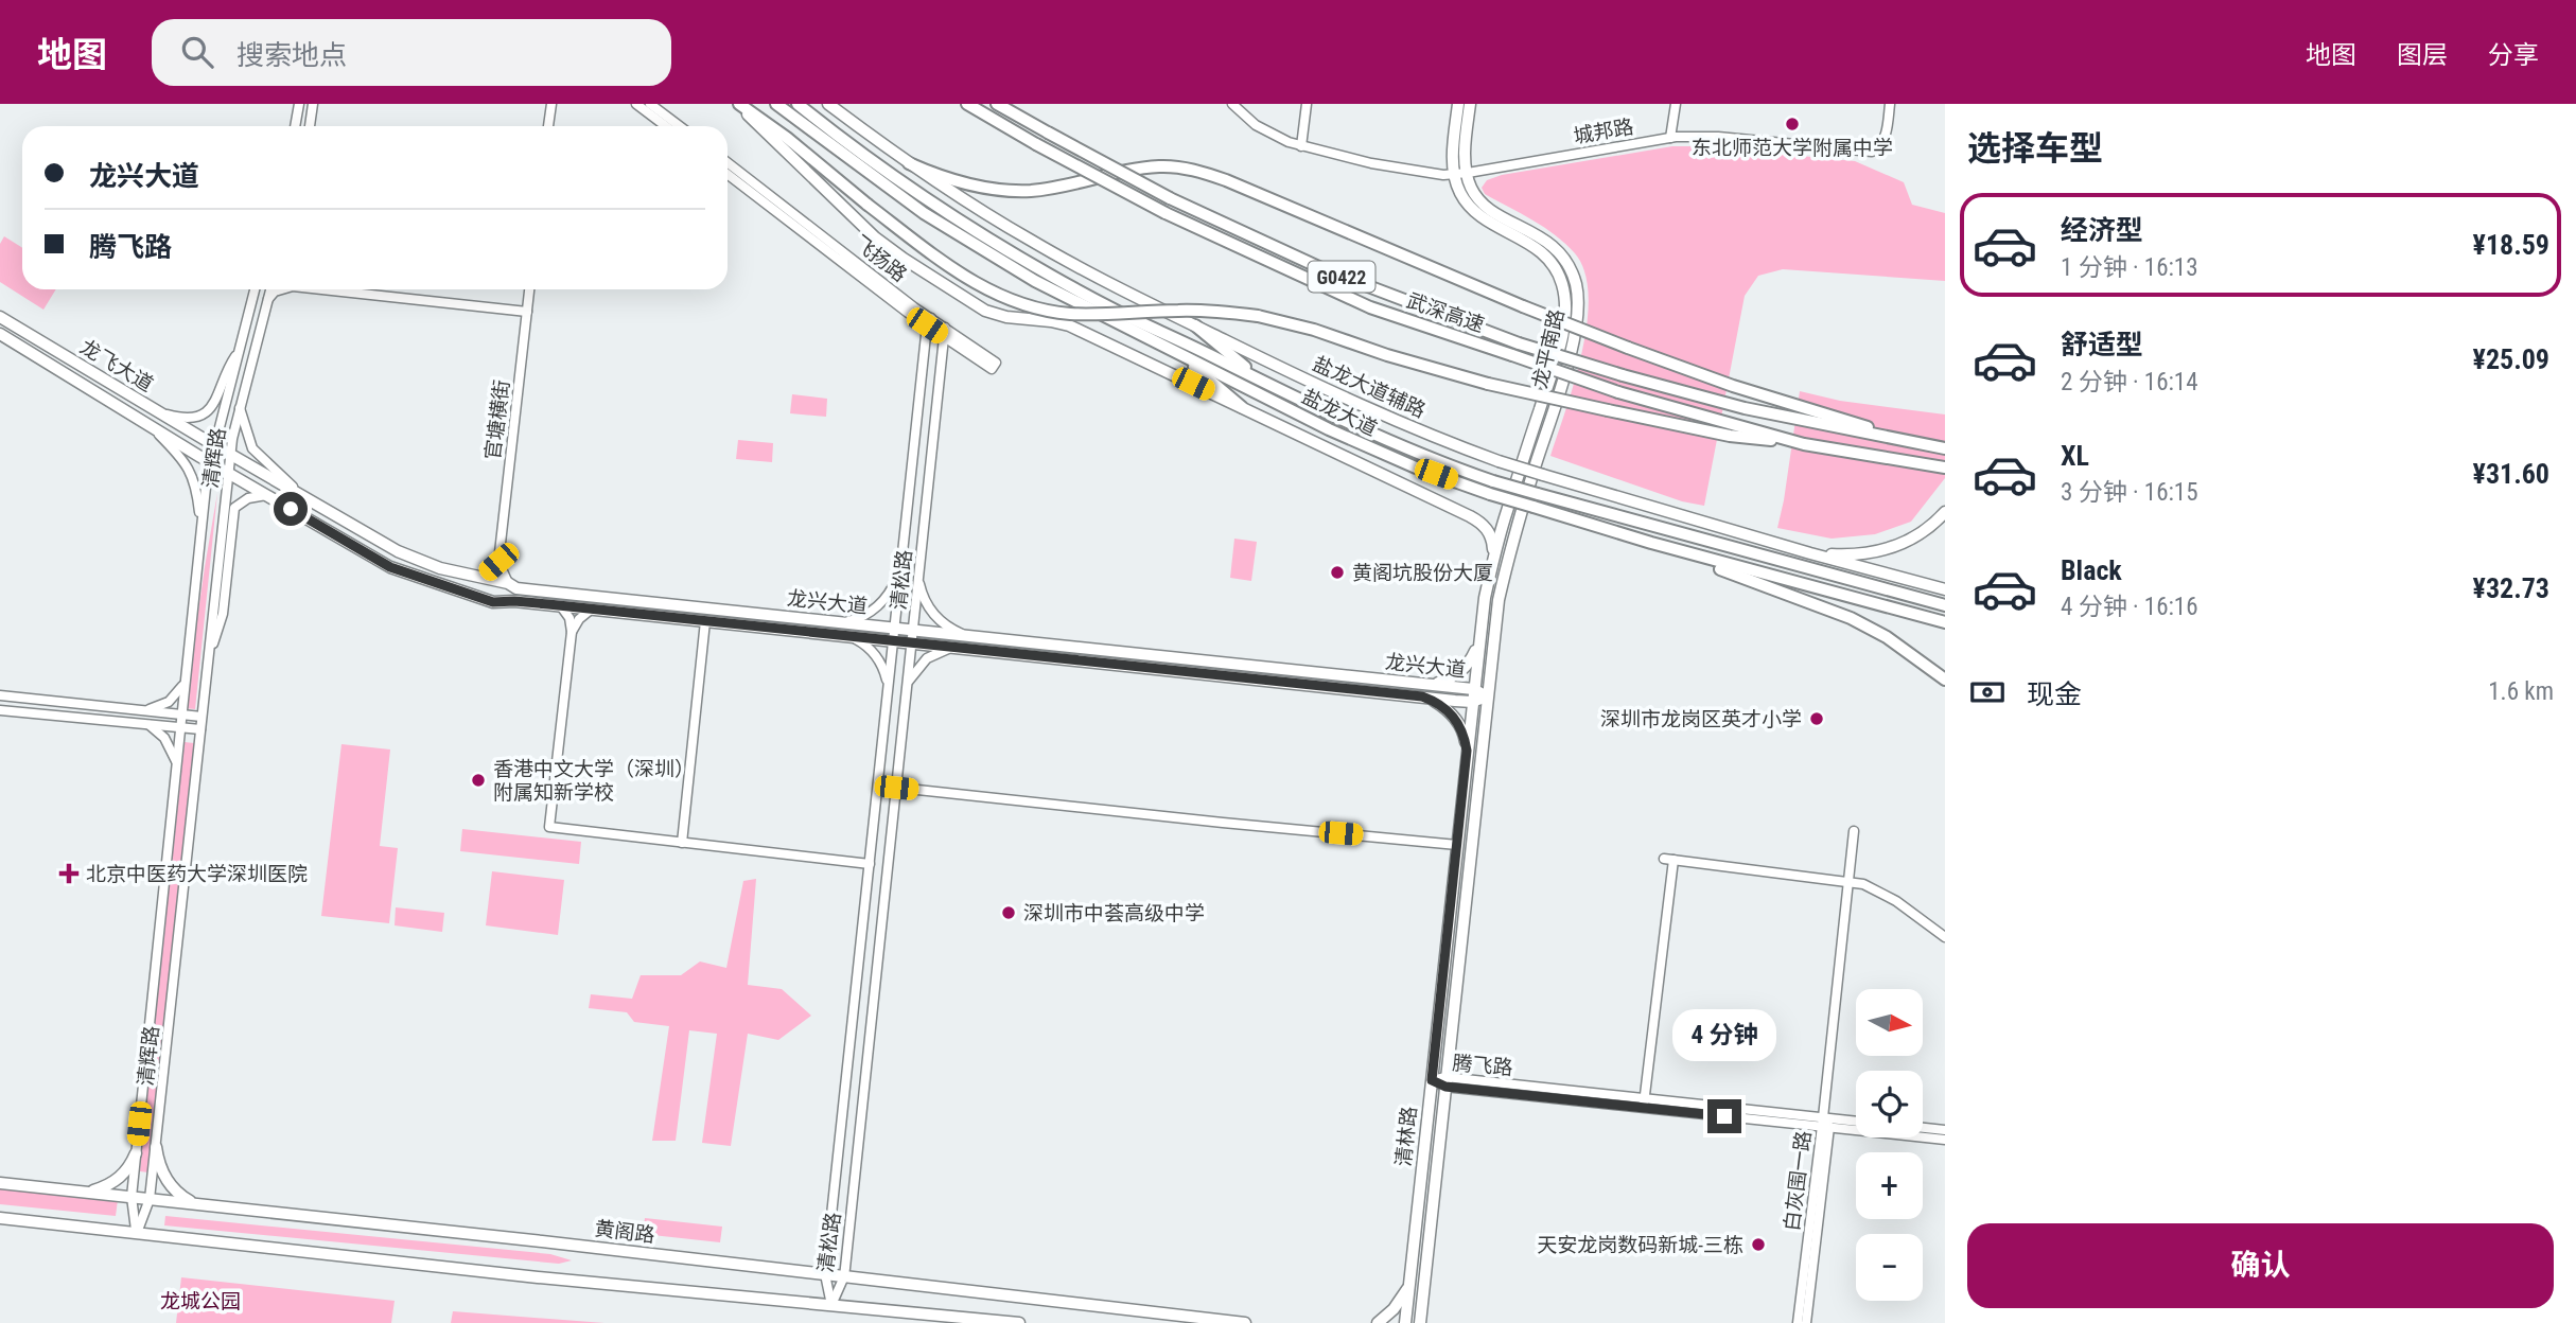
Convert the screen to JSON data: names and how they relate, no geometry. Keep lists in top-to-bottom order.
{
  "streets": {
    "highway": ["G0422", "武深高速", "盐龙大道"],
    "main road": [
      "龙平南路",
      "龙飞大道",
      "盐龙大道辅路",
      "龙兴大道",
      "清林路",
      "黄阁路"
    ],
    "street": [
      "城邦路",
      "飞扬路",
      "官塘横街",
      "清辉路",
      "清松路",
      "腾飞路",
      "白灰围一路"
    ]
  },
  "crossings": [
    ["城邦路", "龙平南路"],
    ["飞扬路", "清松路"],
    ["龙平南路", "龙兴大道"],
    ["龙平南路", "清林路"],
    ["龙飞大道", "清辉路"],
    ["龙飞大道", "龙兴大道"],
    ["清辉路", "龙兴大道"],
    ["清辉路", "黄阁路"],
    ["清松路", "龙兴大道"],
    ["清松路", "黄阁路"],
    ["龙兴大道", "清林路"],
    ["腾飞路", "清林路"],
    ["腾飞路", "白灰围一路"]
  ],
  "parks": ["龙城公园"],
  "places": {
    "other": [
      "东北师范大学附属中学",
      "黄阁坑股份大厦",
      "深圳市龙岗区英才小学",
      "香港中文大学（深圳） 附属知新学校",
      "深圳市中荟高级中学",
      "天安龙岗数码新城-三栋"
    ],
    "health": ["北京中医药大学深圳医院"]
  },
  "north": "right",
  "page": {
    "header": "地图",
    "search": "搜索地点",
    "nav": ["地图", "图层", "分享"],
    "heading": "选择车型",
    "banner": ["龙兴大道", "腾飞路"],
    "list": [
      {
        "name": "经济型",
        "note": "1 分钟 · 16:13",
        "value": "¥18.59"
      },
      {
        "name": "舒适型",
        "note": "2 分钟 · 16:14",
        "value": "¥25.09"
      },
      {
        "name": "XL",
        "note": "3 分钟 · 16:15",
        "value": "¥31.60"
      },
      {
        "name": "Black",
        "note": "4 分钟 · 16:16",
        "value": "¥32.73"
      }
    ],
    "pay": ["现金", "1.6 km"],
    "map_buttons": ["+", "−"],
    "bubble": "4 分钟",
    "buttons": "确认"
  }
}
